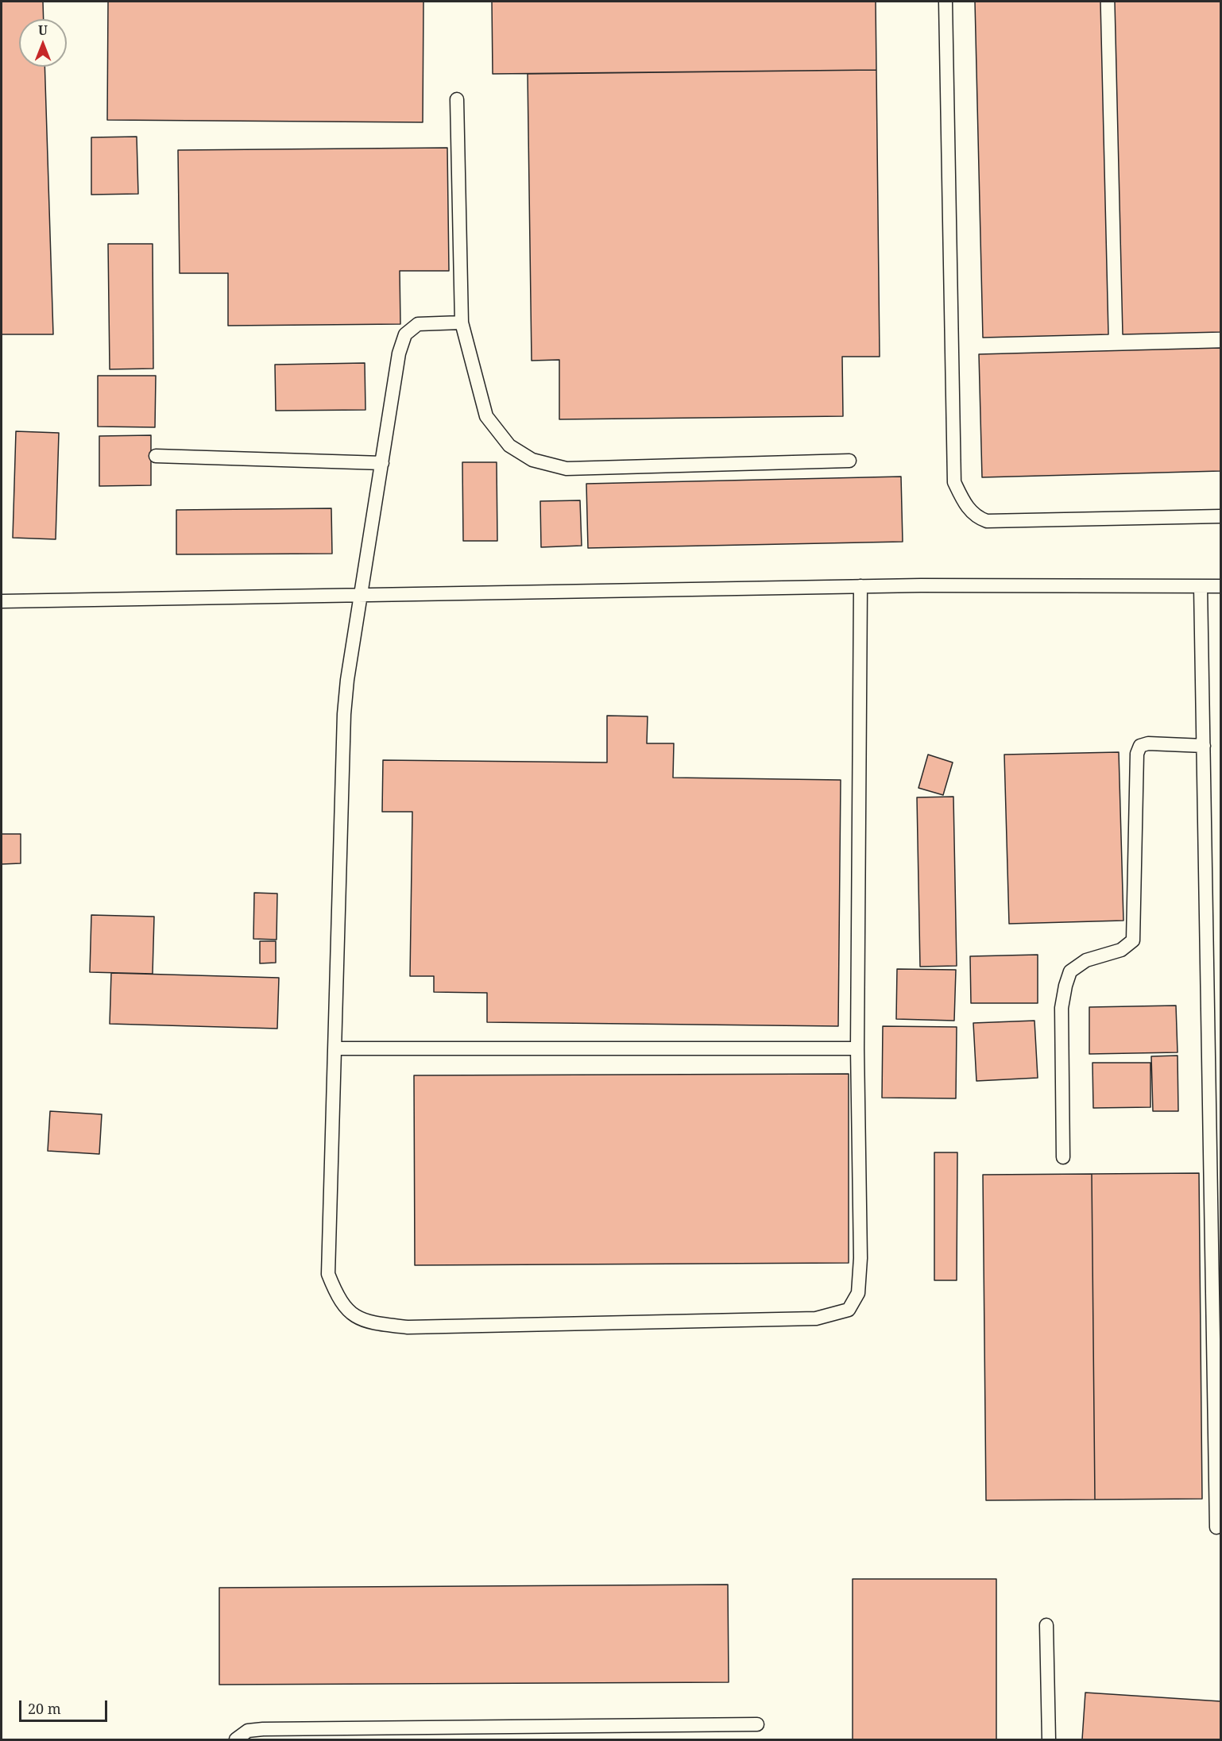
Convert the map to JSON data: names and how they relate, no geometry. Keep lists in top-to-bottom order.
{
  "scale_bar": "20 m",
  "north": "top"
}
